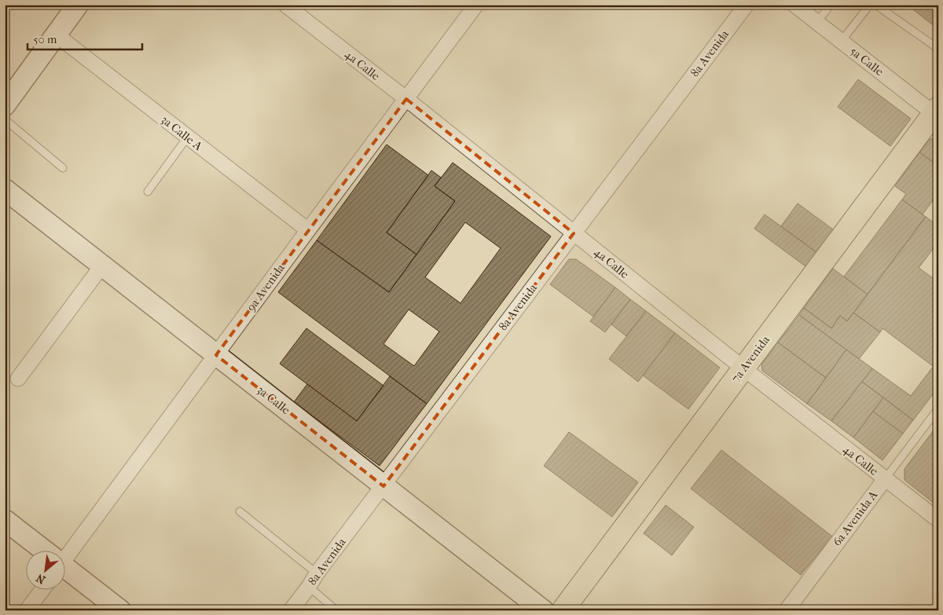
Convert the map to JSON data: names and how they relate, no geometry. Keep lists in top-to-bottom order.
{
  "streets": {
    "main road": ["7a Avenida"],
    "street": [
      "8a Avenida",
      "5a Calle",
      "4a Calle",
      "3a Calle A",
      "9a Avenida",
      "3a Calle",
      "6a Avenida A"
    ]
  },
  "crossings": [
    ["8a Avenida", "4a Calle"],
    ["8a Avenida", "3a Calle"],
    ["5a Calle", "7a Avenida"],
    ["4a Calle", "9a Avenida"],
    ["4a Calle", "7a Avenida"],
    ["4a Calle", "6a Avenida A"],
    ["3a Calle A", "9a Avenida"],
    ["9a Avenida", "3a Calle"]
  ],
  "scale_bar": "50 m",
  "north": "bottom left"
}
